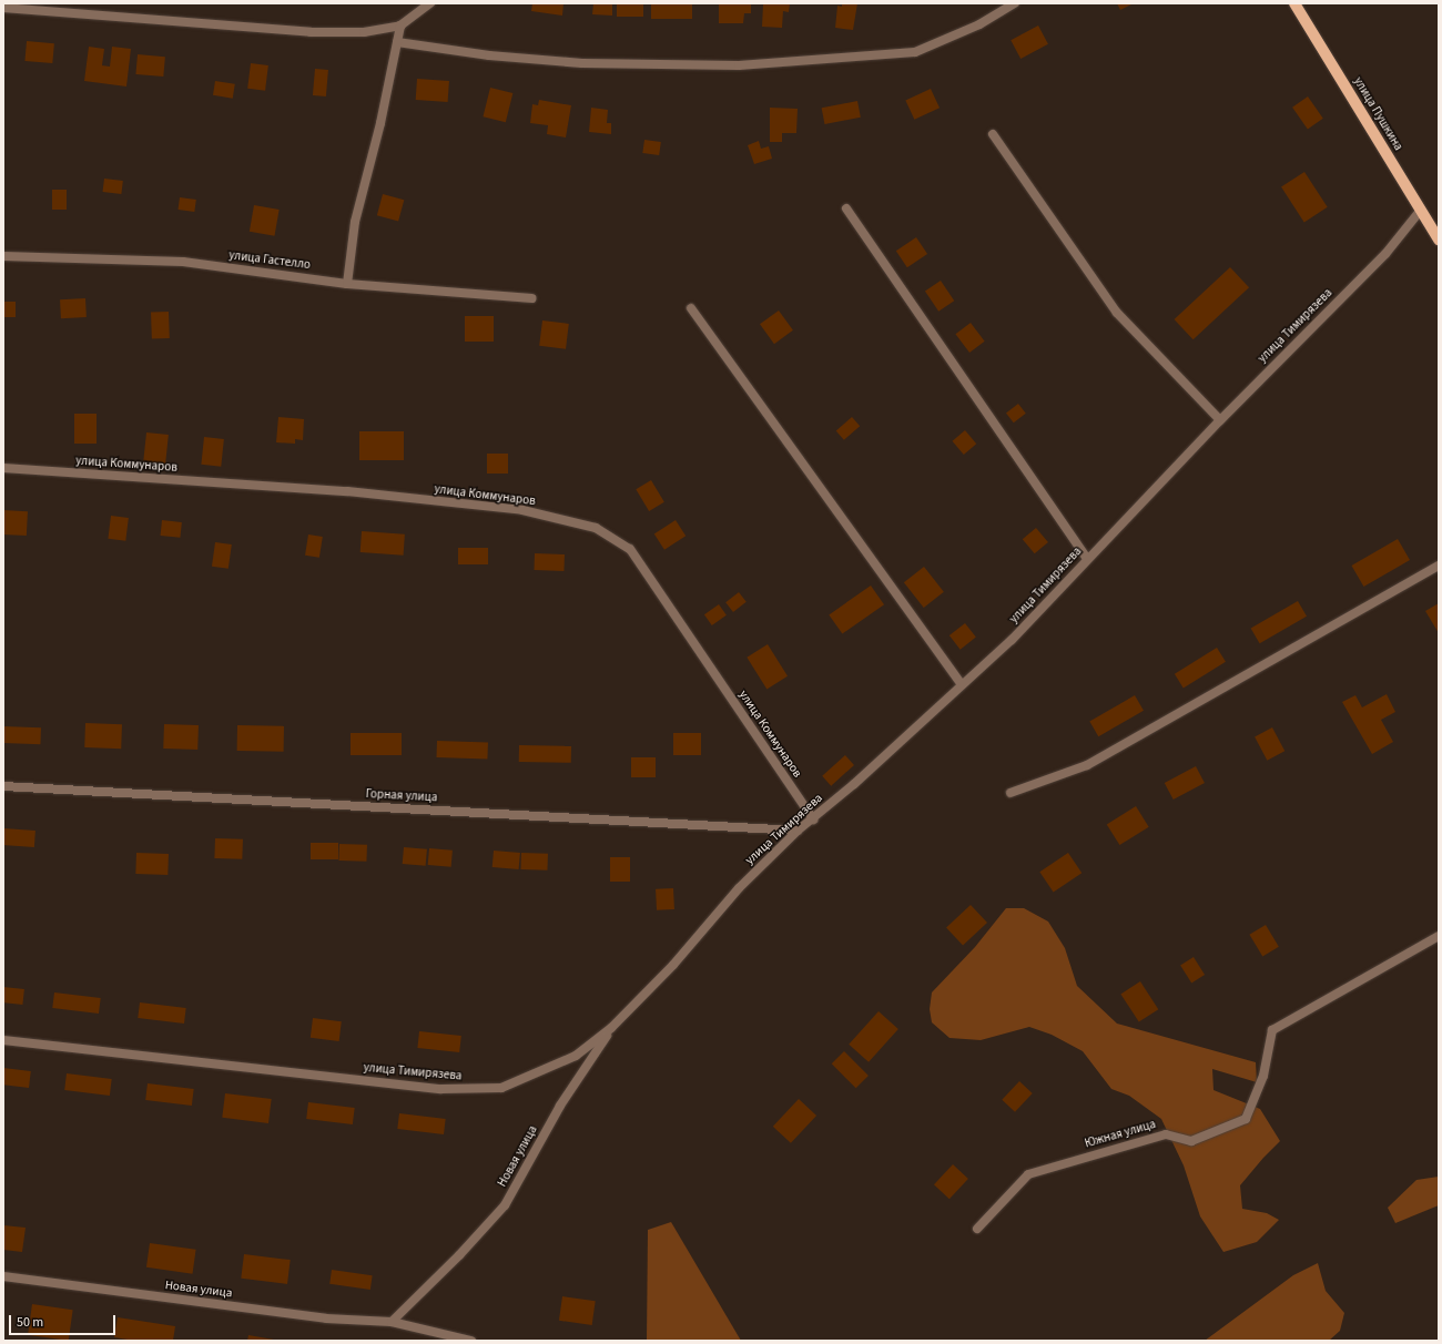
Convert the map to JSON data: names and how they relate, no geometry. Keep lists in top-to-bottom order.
{
  "streets": {
    "main road": ["улица Пушкина"],
    "street": [
      "улица Гастелло",
      "улица Тимирязева",
      "улица Коммунаров",
      "Горная улица",
      "Южная улица",
      "Новая улица"
    ]
  },
  "crossings": [
    ["улица Пушкина", "улица Тимирязева"],
    ["улица Тимирязева", "улица Коммунаров"],
    ["улица Тимирязева", "Горная улица"],
    ["улица Тимирязева", "Новая улица"]
  ],
  "scale_bar": "50 m"
}
